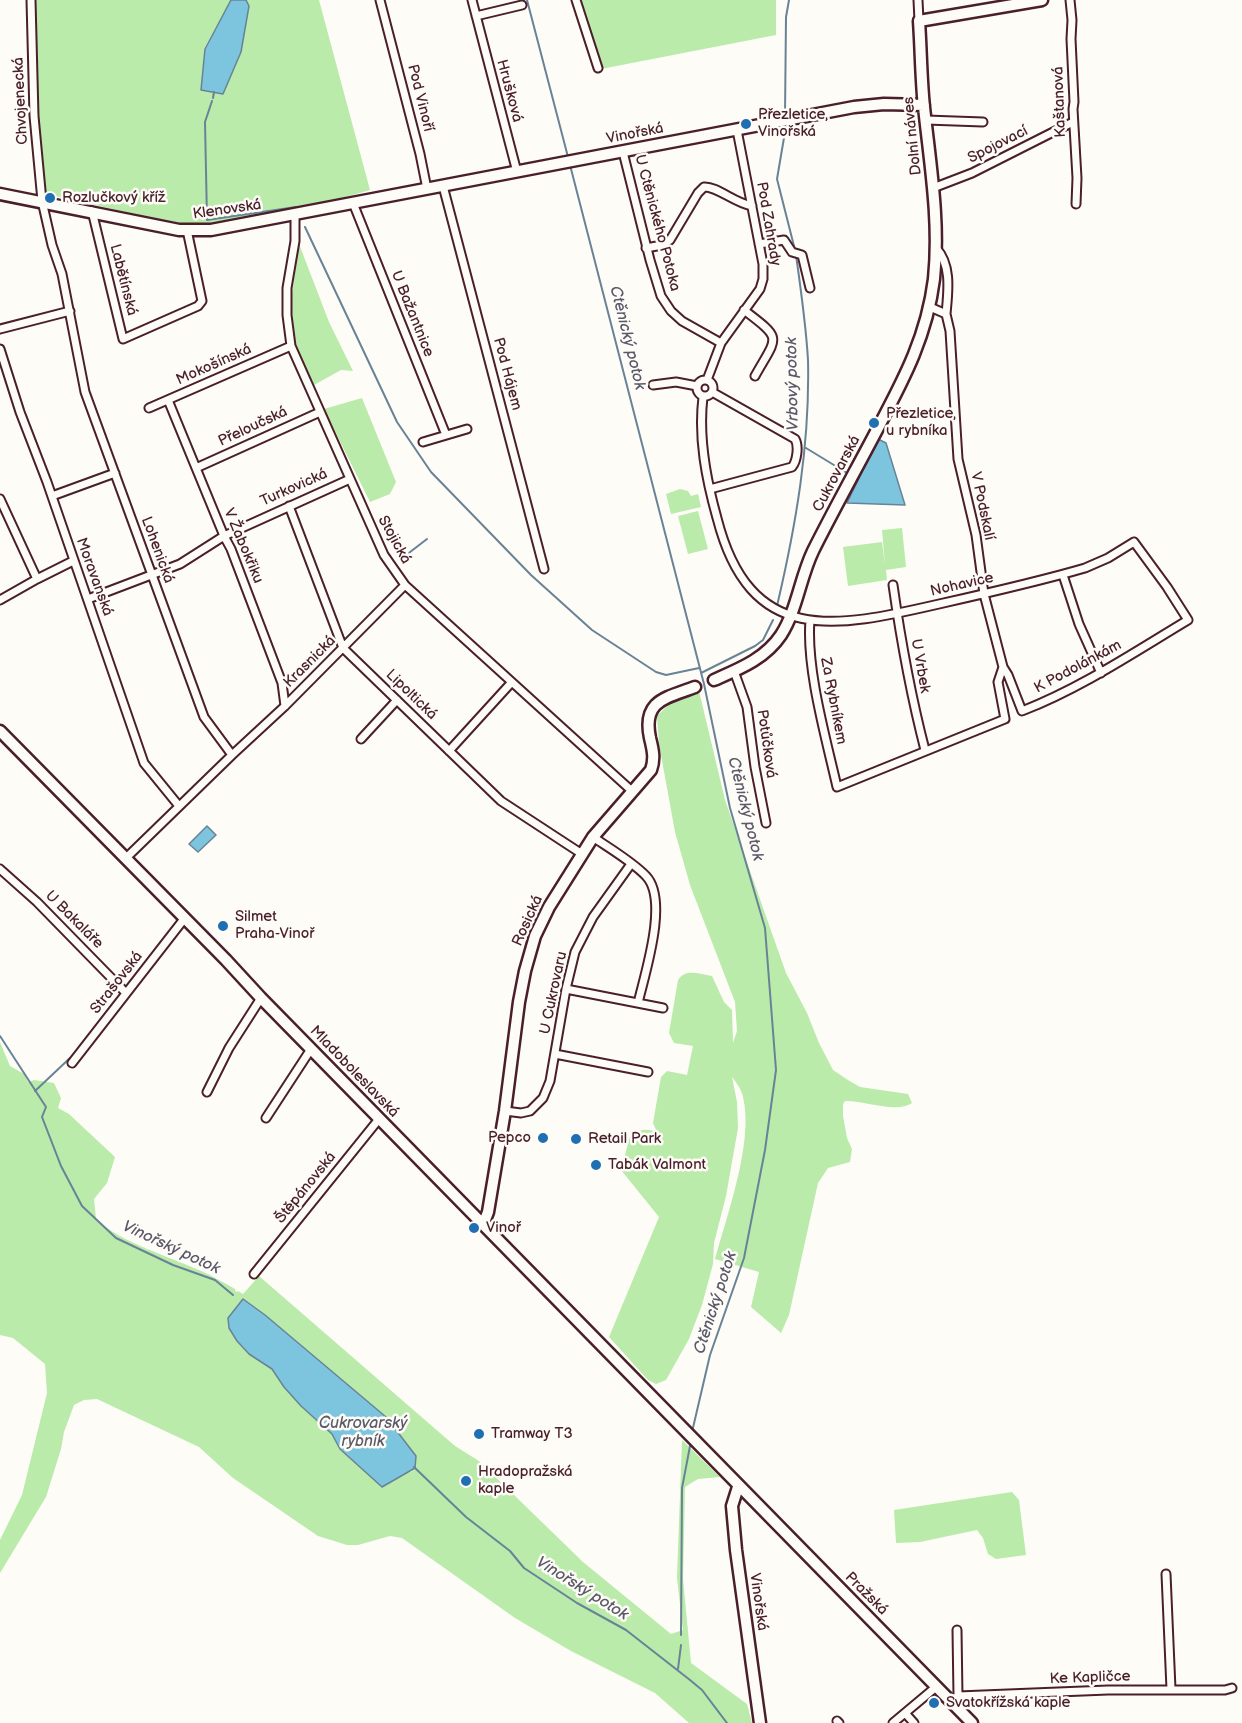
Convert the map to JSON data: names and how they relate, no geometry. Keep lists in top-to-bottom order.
{
  "streets": {
    "street": [
      "Hrušková",
      "Pod Vinoří",
      "Chvojenecká",
      "Kaštanová",
      "Vinořská",
      "Dolní náves",
      "Spojovací",
      "Klenovská",
      "U Ctěnického Potoka",
      "Pod Zahrady",
      "Labětínská",
      "U Bažantnice",
      "Mokošínská",
      "Pod Hájem",
      "Přeloučská",
      "Cukrovarská",
      "Turkovická",
      "V Podskalí",
      "Stojická",
      "V Žabokřiku",
      "Lohenická",
      "Moravanská",
      "Nohavice",
      "Krasnická",
      "U Vrbek",
      "K Podolánkám",
      "Lipoltická",
      "Za Rybníkem",
      "Potůčková",
      "U Bakaláře",
      "Rosická",
      "Strašovská",
      "U Cukrovaru",
      "Mladoboleslavská",
      "Štěpánovská",
      "Pražská",
      "Ke Kapličce"
    ]
  },
  "crossings": [
    ["Hrušková", "Vinořská"],
    ["Pod Vinoří", "Vinořská"],
    ["Chvojenecká", "Klenovská"],
    ["Chvojenecká", "Lohenická"],
    ["Kaštanová", "Spojovací"],
    ["Vinořská", "Dolní náves"],
    ["Vinořská", "Klenovská"],
    ["Vinořská", "U Ctěnického Potoka"],
    ["Vinořská", "Pod Zahrady"],
    ["Vinořská", "U Bažantnice"],
    ["Vinořská", "Pod Hájem"],
    ["Vinořská", "Pražská"],
    ["Dolní náves", "Spojovací"],
    ["Dolní náves", "Cukrovarská"],
    ["Dolní náves", "V Podskalí"],
    ["Klenovská", "Labětínská"],
    ["Klenovská", "U Bažantnice"],
    ["Klenovská", "Stojická"],
    ["Klenovská", "Lohenická"],
    ["U Ctěnického Potoka", "Pod Zahrady"],
    ["Mokošínská", "Stojická"],
    ["Mokošínská", "V Žabokřiku"],
    ["Přeloučská", "Stojická"],
    ["Přeloučská", "V Žabokřiku"],
    ["Cukrovarská", "V Podskalí"],
    ["Cukrovarská", "Nohavice"],
    ["Cukrovarská", "Potůčková"],
    ["Turkovická", "Stojická"],
    ["Turkovická", "V Žabokřiku"],
    ["Turkovická", "Lohenická"],
    ["Turkovická", "Moravanská"],
    ["Turkovická", "Lipoltická"],
    ["V Podskalí", "Nohavice"],
    ["V Podskalí", "U Vrbek"],
    ["V Podskalí", "K Podolánkám"],
    ["V Podskalí", "Za Rybníkem"],
    ["Stojická", "Krasnická"],
    ["Stojická", "Rosická"],
    ["V Žabokřiku", "Krasnická"],
    ["Lohenická", "Krasnická"],
    ["Nohavice", "U Vrbek"],
    ["Nohavice", "K Podolánkám"],
    ["Nohavice", "Za Rybníkem"],
    ["Krasnická", "Lipoltická"],
    ["U Vrbek", "Za Rybníkem"],
    ["Lipoltická", "Rosická"],
    ["U Bakaláře", "Strašovská"],
    ["Rosická", "U Cukrovaru"],
    ["Rosická", "Mladoboleslavská"],
    ["Strašovská", "Mladoboleslavská"],
    ["Mladoboleslavská", "Štěpánovská"],
    ["Mladoboleslavská", "Pražská"],
    ["Pražská", "Ke Kapličce"]
  ],
  "water": [
    "Ctěnický potok",
    "Vrbový potok",
    "Vinořský potok",
    "Cukrovarský rybník"
  ],
  "places": [
    "Přezletice, Vinořská",
    "Rozlučkový kříž",
    "Přezletice, u rybníka",
    "Silmet Praha-Vinoř",
    "Pepco",
    "Retail Park",
    "Tabák Valmont",
    "Vinoř",
    "Tramway T3",
    "Hradopražská kaple",
    "Svatokřížská kaple"
  ]
}
